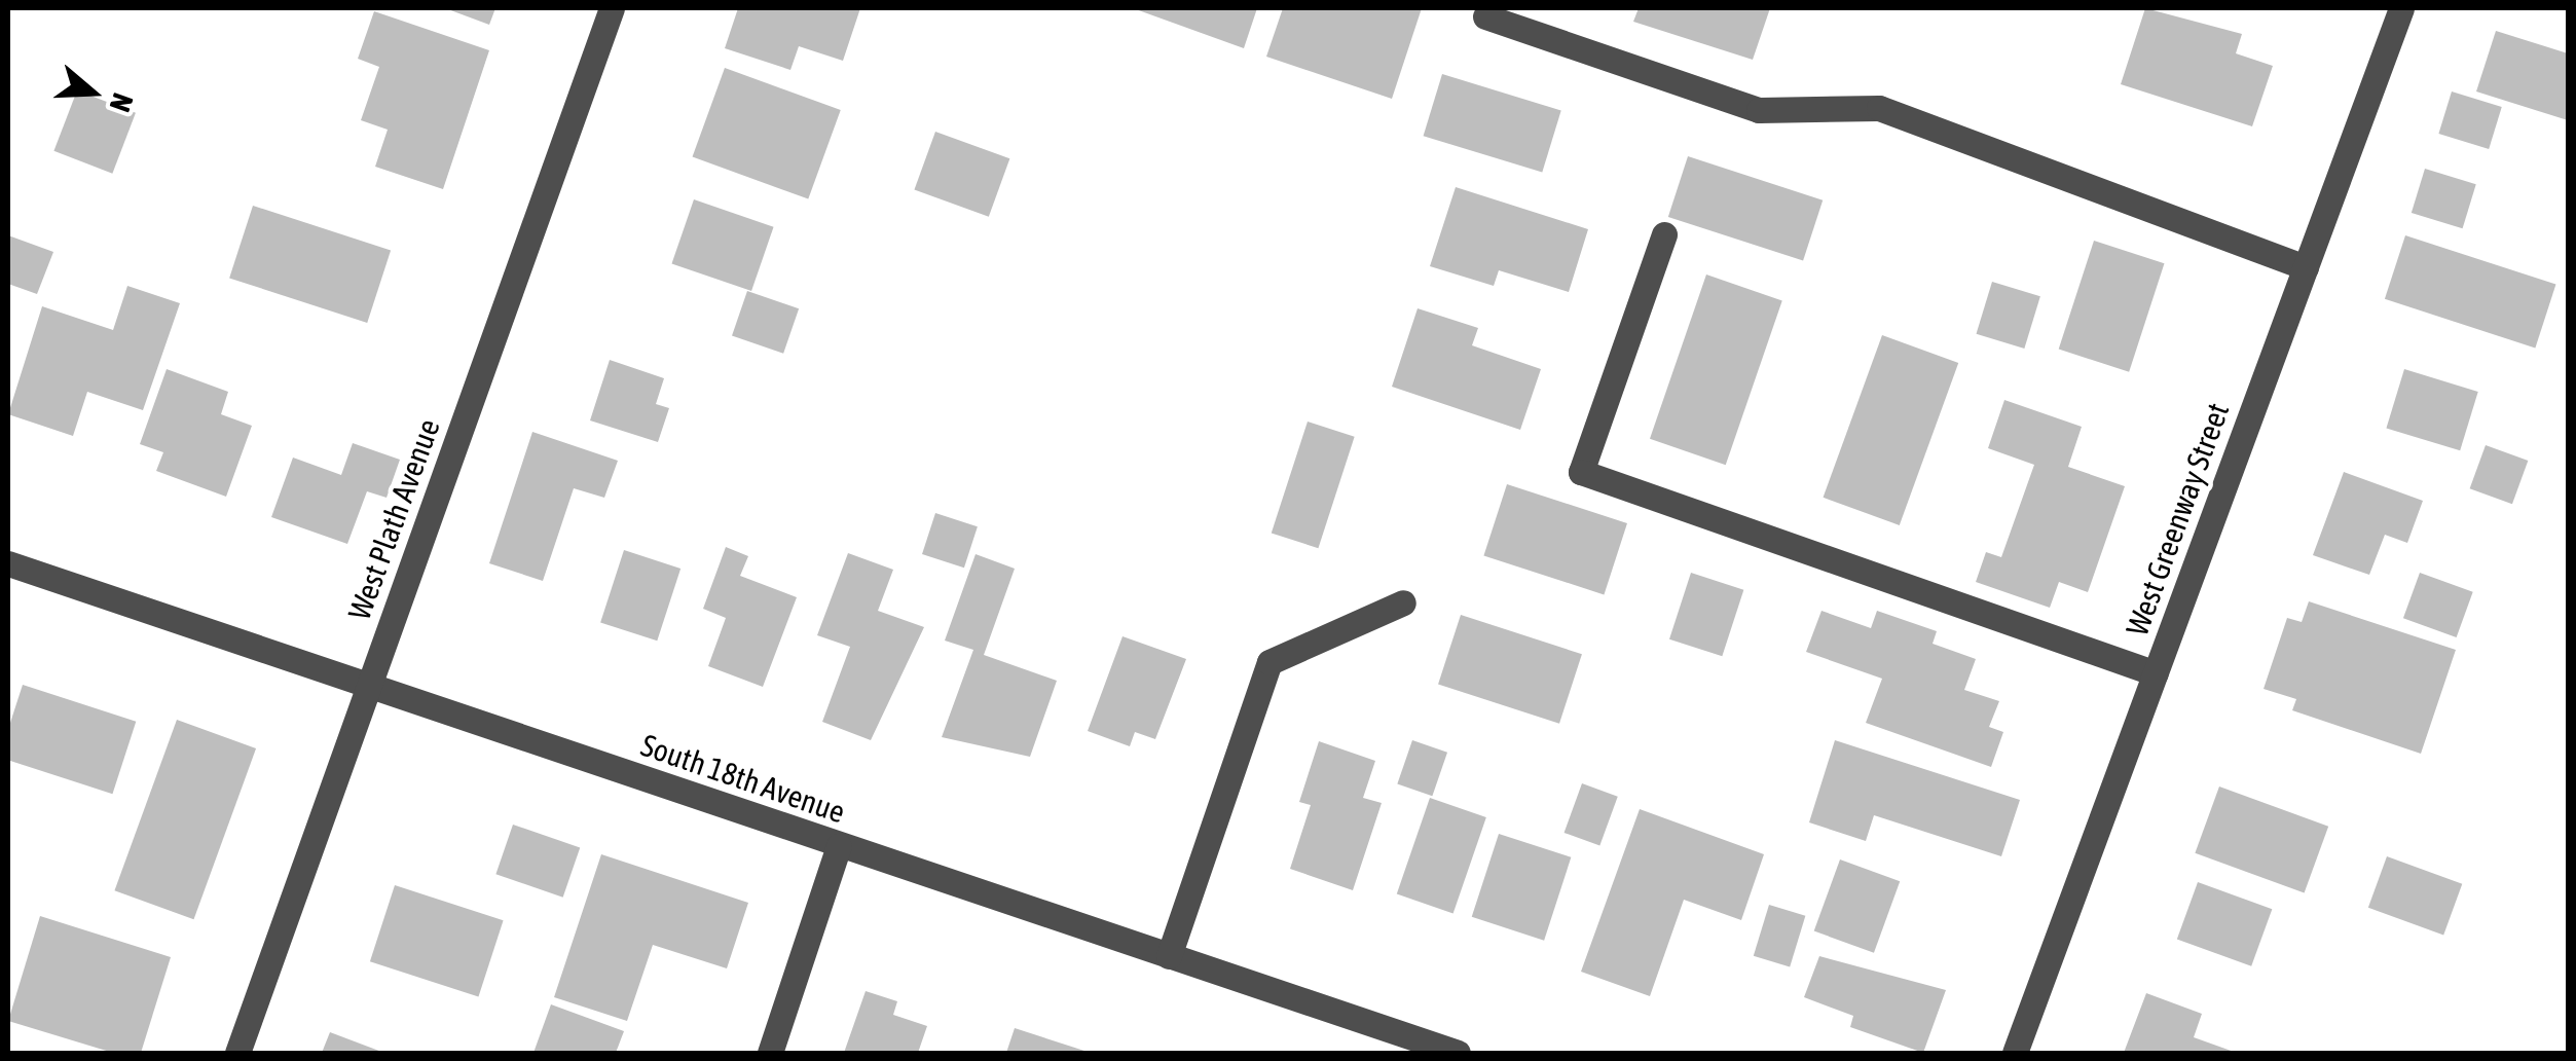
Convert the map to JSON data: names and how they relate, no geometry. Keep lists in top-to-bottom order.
{
  "streets": {
    "street": ["West Plath Avenue", "West Greenway Street", "South 18th Avenue"]
  },
  "crossings": [
    ["West Plath Avenue", "South 18th Avenue"]
  ],
  "north": "right"
}
